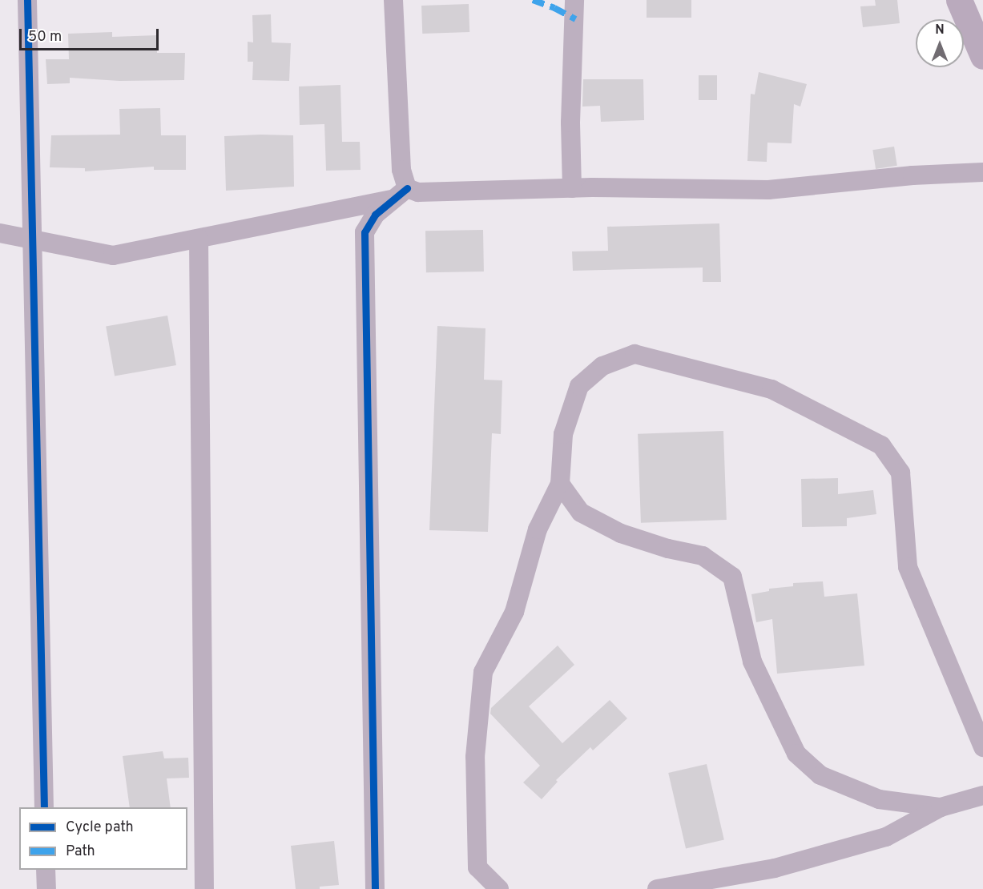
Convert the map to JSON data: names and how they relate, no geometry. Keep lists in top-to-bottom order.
{
  "legend": ["Cycle path", "Path"],
  "scale_bar": "50 m",
  "north": "top"
}
